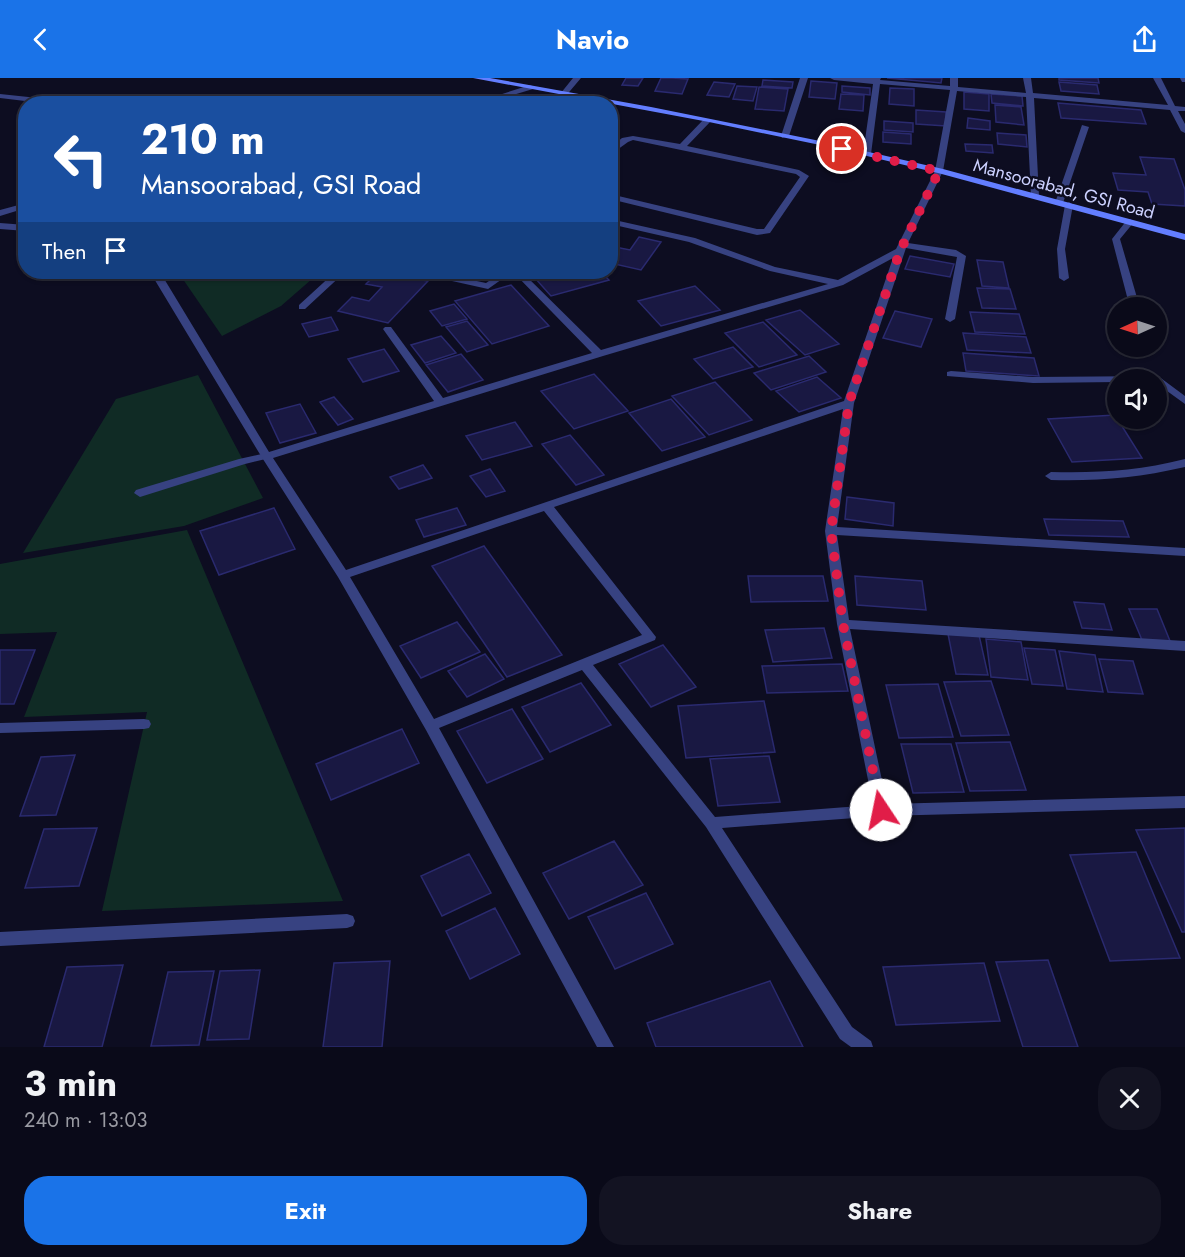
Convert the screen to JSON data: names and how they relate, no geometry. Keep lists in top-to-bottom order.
{
  "streets": {
    "street": ["Mansoorabad, GSI Road"]
  },
  "north": "left",
  "page": {
    "header": "Navio",
    "turn": ["210 m", "Mansoorabad, GSI Road"],
    "then": "Then",
    "heading": ["3 min", "240 m · 13:03"],
    "buttons": ["Exit", "Share"]
  }
}
